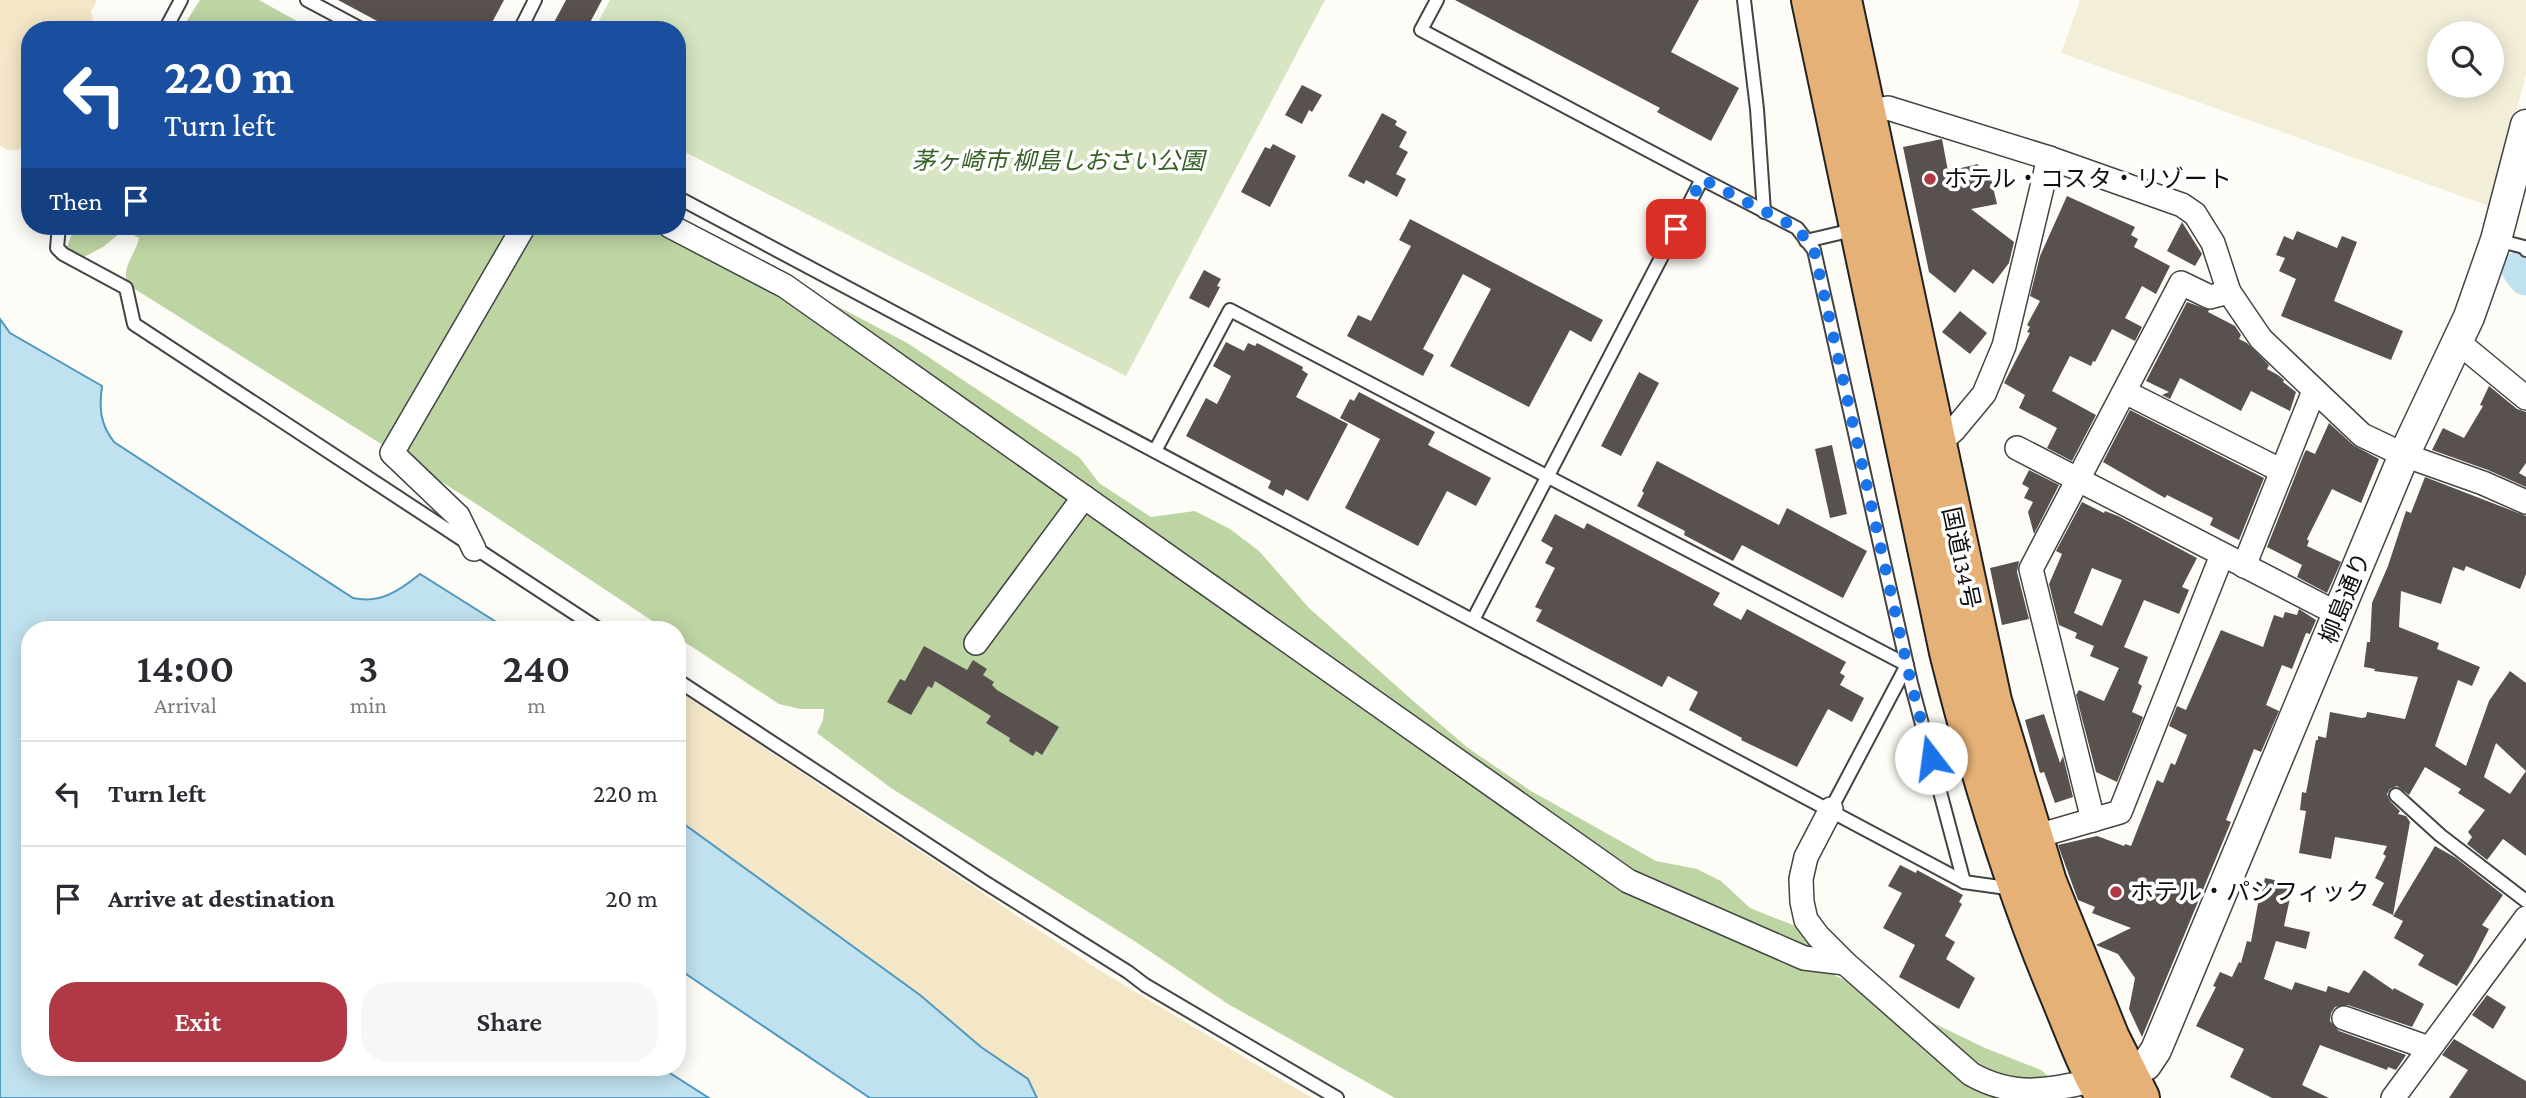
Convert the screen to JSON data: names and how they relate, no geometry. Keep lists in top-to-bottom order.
{
  "streets": {
    "highway": ["国道134号"],
    "street": ["柳島通り"]
  },
  "crossings": [
    ["国道134号", "柳島通り"]
  ],
  "parks": ["茅ヶ崎市 柳島しおさい公園"],
  "places": ["ホテル・コスタ・リゾート", "ホテル・パシフィック"],
  "page": {
    "turn": ["220 m", "Turn left"],
    "then": "Then",
    "eta": [
      "14:00",
      "Arrival",
      "3",
      "min",
      "240",
      "m"
    ],
    "list": [
      {
        "name": "Turn left",
        "value": "220 m"
      },
      {
        "name": "Arrive at destination",
        "value": "20 m"
      }
    ],
    "buttons": ["Exit", "Share"]
  }
}
